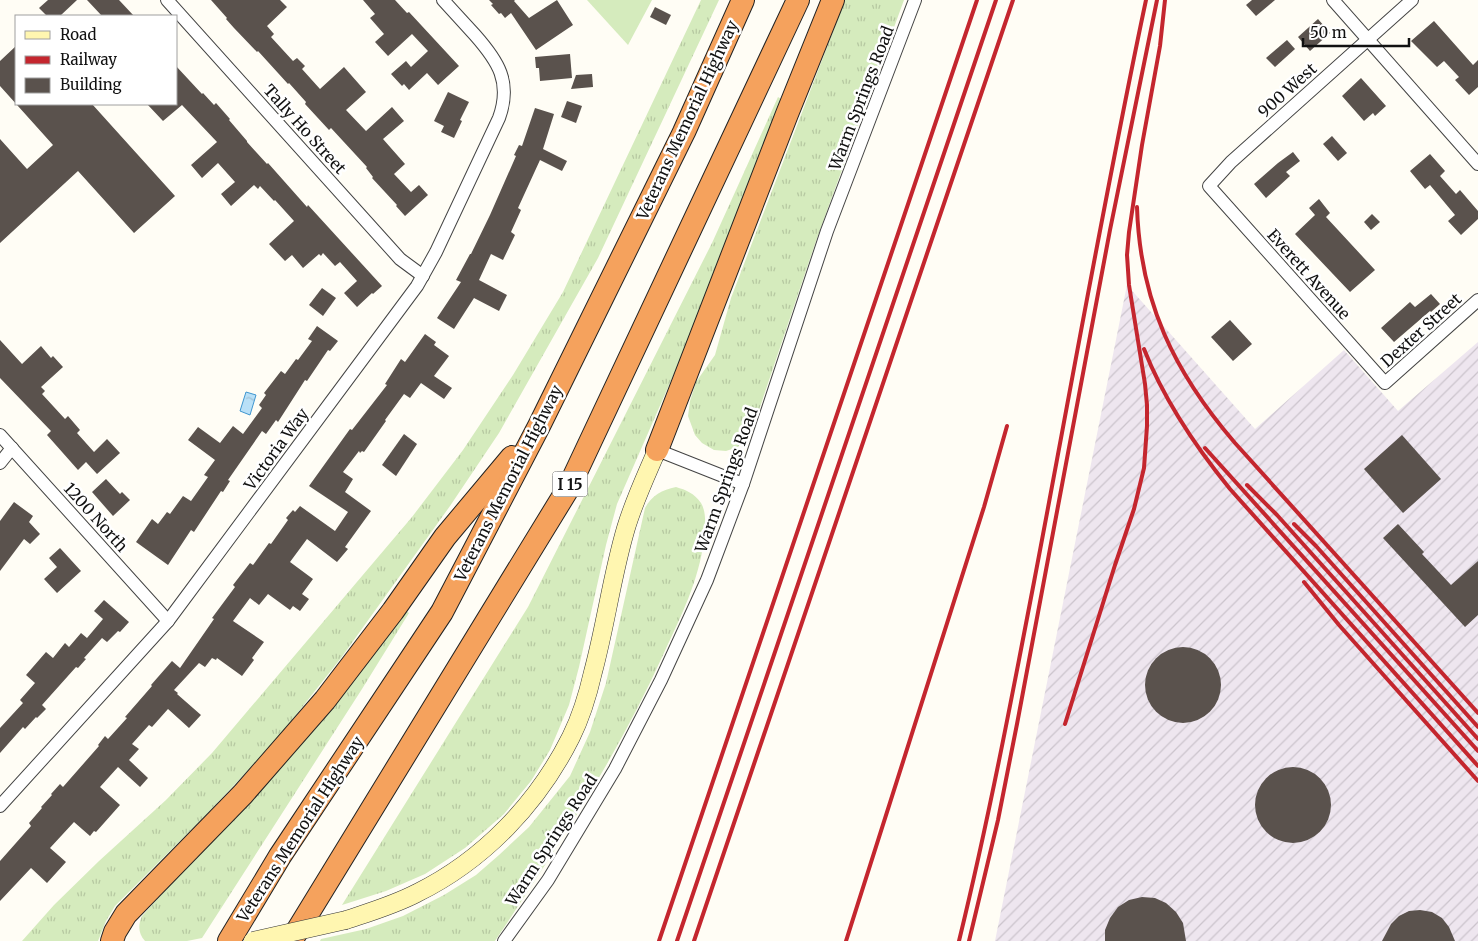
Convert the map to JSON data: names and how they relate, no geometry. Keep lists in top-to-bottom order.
{
  "streets": {
    "highway": ["Veterans Memorial Highway", "I 15"],
    "street": [
      "900 West",
      "Warm Springs Road",
      "Tally Ho Street",
      "Everett Avenue",
      "Dexter Street",
      "Victoria Way",
      "1200 North"
    ]
  },
  "crossings": [
    ["900 West", "Everett Avenue"],
    ["Tally Ho Street", "Victoria Way"],
    ["Everett Avenue", "Dexter Street"],
    ["Victoria Way", "1200 North"]
  ],
  "legend": ["Road", "Railway", "Building"],
  "scale_bar": "50 m"
}
